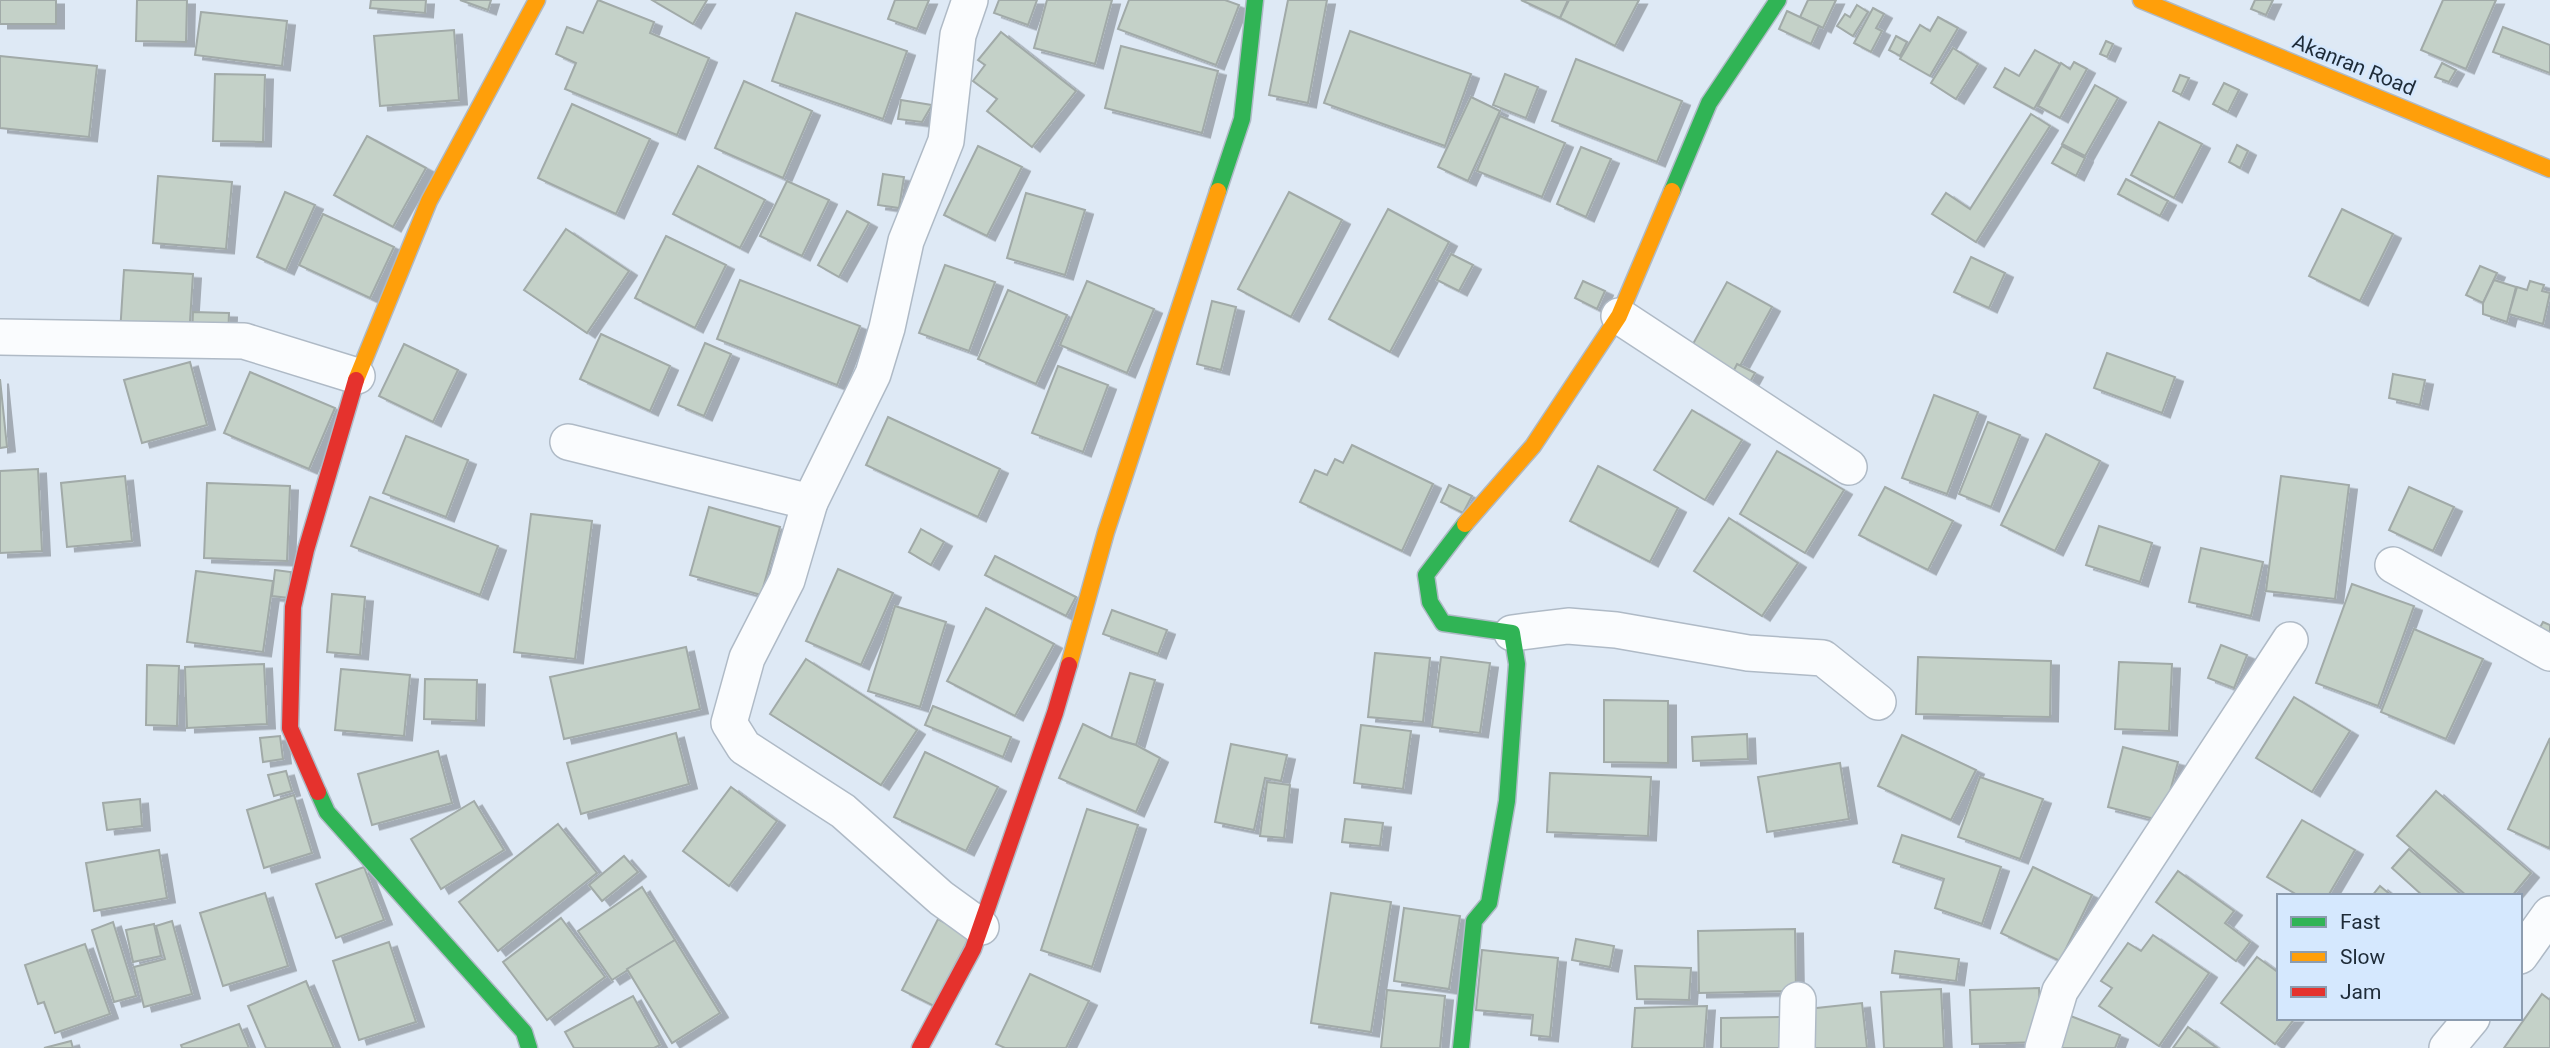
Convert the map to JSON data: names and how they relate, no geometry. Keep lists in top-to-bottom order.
{
  "streets": {
    "street": ["Akanran Road"]
  },
  "legend": ["Fast", "Slow", "Jam"]
}
